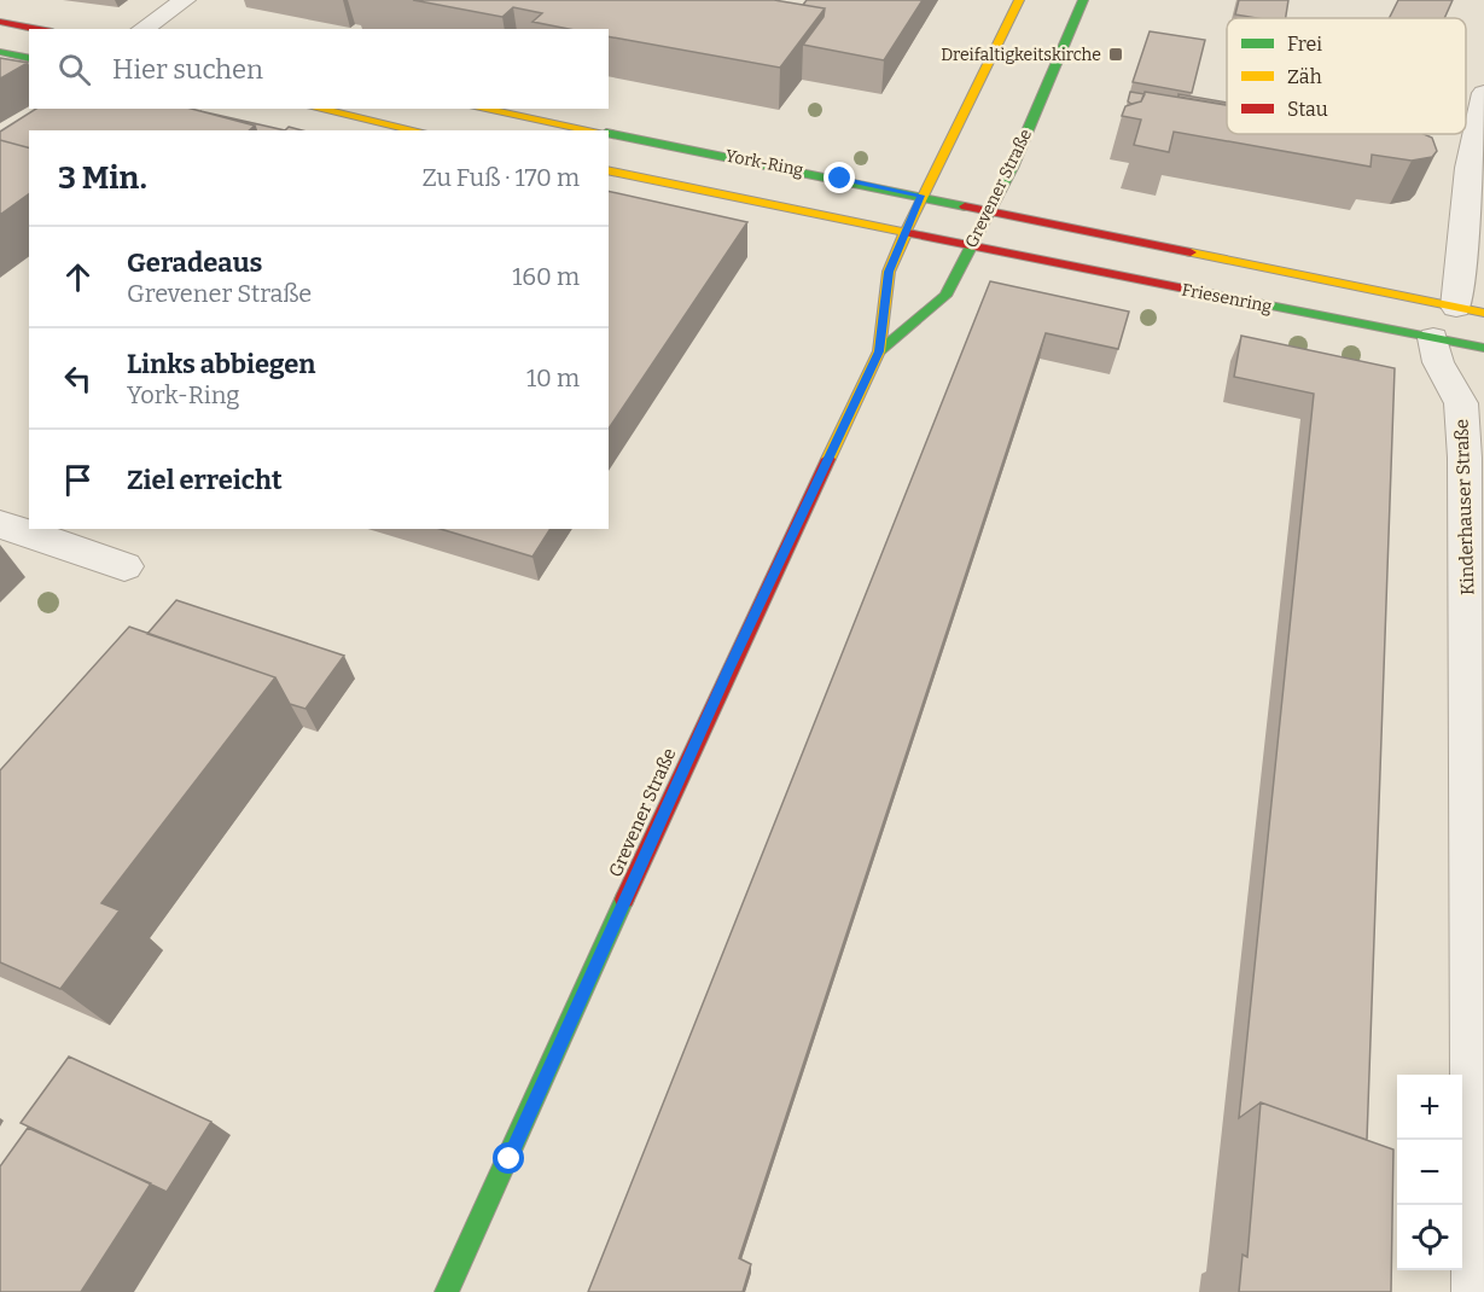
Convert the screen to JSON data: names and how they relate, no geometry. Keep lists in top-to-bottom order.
{
  "streets": {
    "main road": ["York-Ring", "Grevener Straße", "Friesenring"],
    "street": ["Kinderhauser Straße"]
  },
  "crossings": [
    ["York-Ring", "Grevener Straße"],
    ["Grevener Straße", "Friesenring"],
    ["Friesenring", "Kinderhauser Straße"]
  ],
  "places": {
    "transit": ["Dreifaltigkeitskirche"]
  },
  "legend": ["Frei", "Zäh", "Stau"],
  "page": {
    "search": "Hier suchen",
    "heading": ["3 Min.", "Zu Fuß · 170 m"],
    "list": [
      ["Geradeaus", "Grevener Straße", "160 m"],
      ["Links abbiegen", "York-Ring", "10 m"],
      "Ziel erreicht"
    ],
    "map_buttons": ["+", "−"]
  }
}
